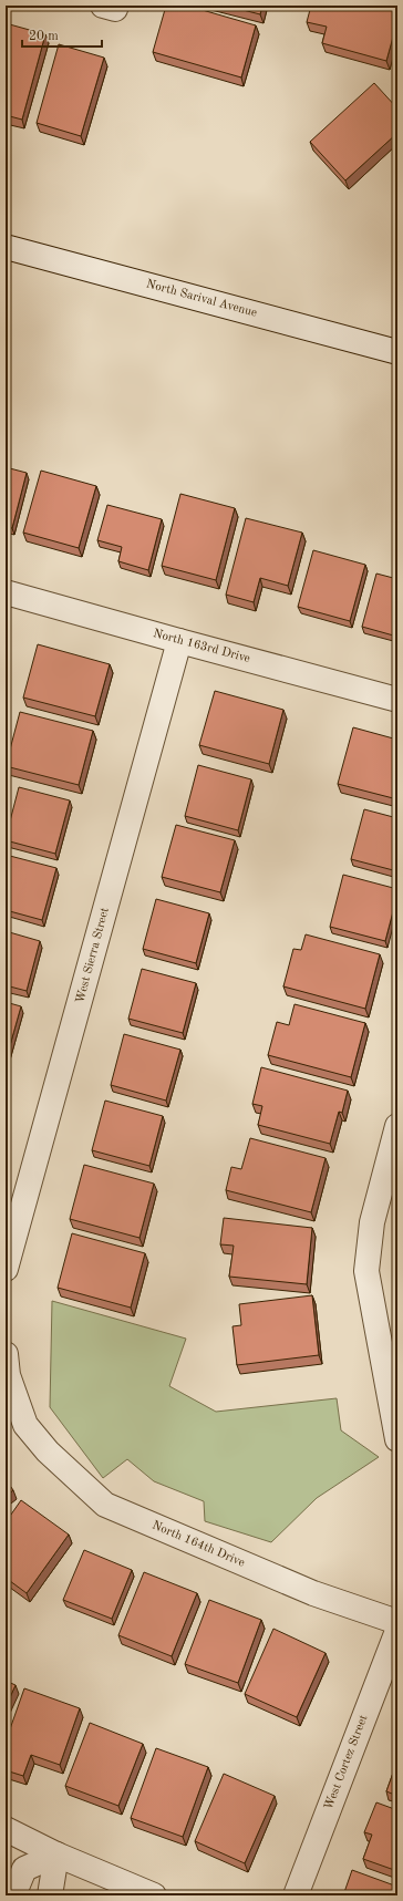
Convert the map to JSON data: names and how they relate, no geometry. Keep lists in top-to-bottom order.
{
  "streets": {
    "street": [
      "North Sarival Avenue",
      "North 163rd Drive",
      "West Sierra Street",
      "North 164th Drive",
      "West Cortez Street"
    ]
  },
  "crossings": [
    ["North 163rd Drive", "West Sierra Street"]
  ],
  "scale_bar": "20 m"
}
